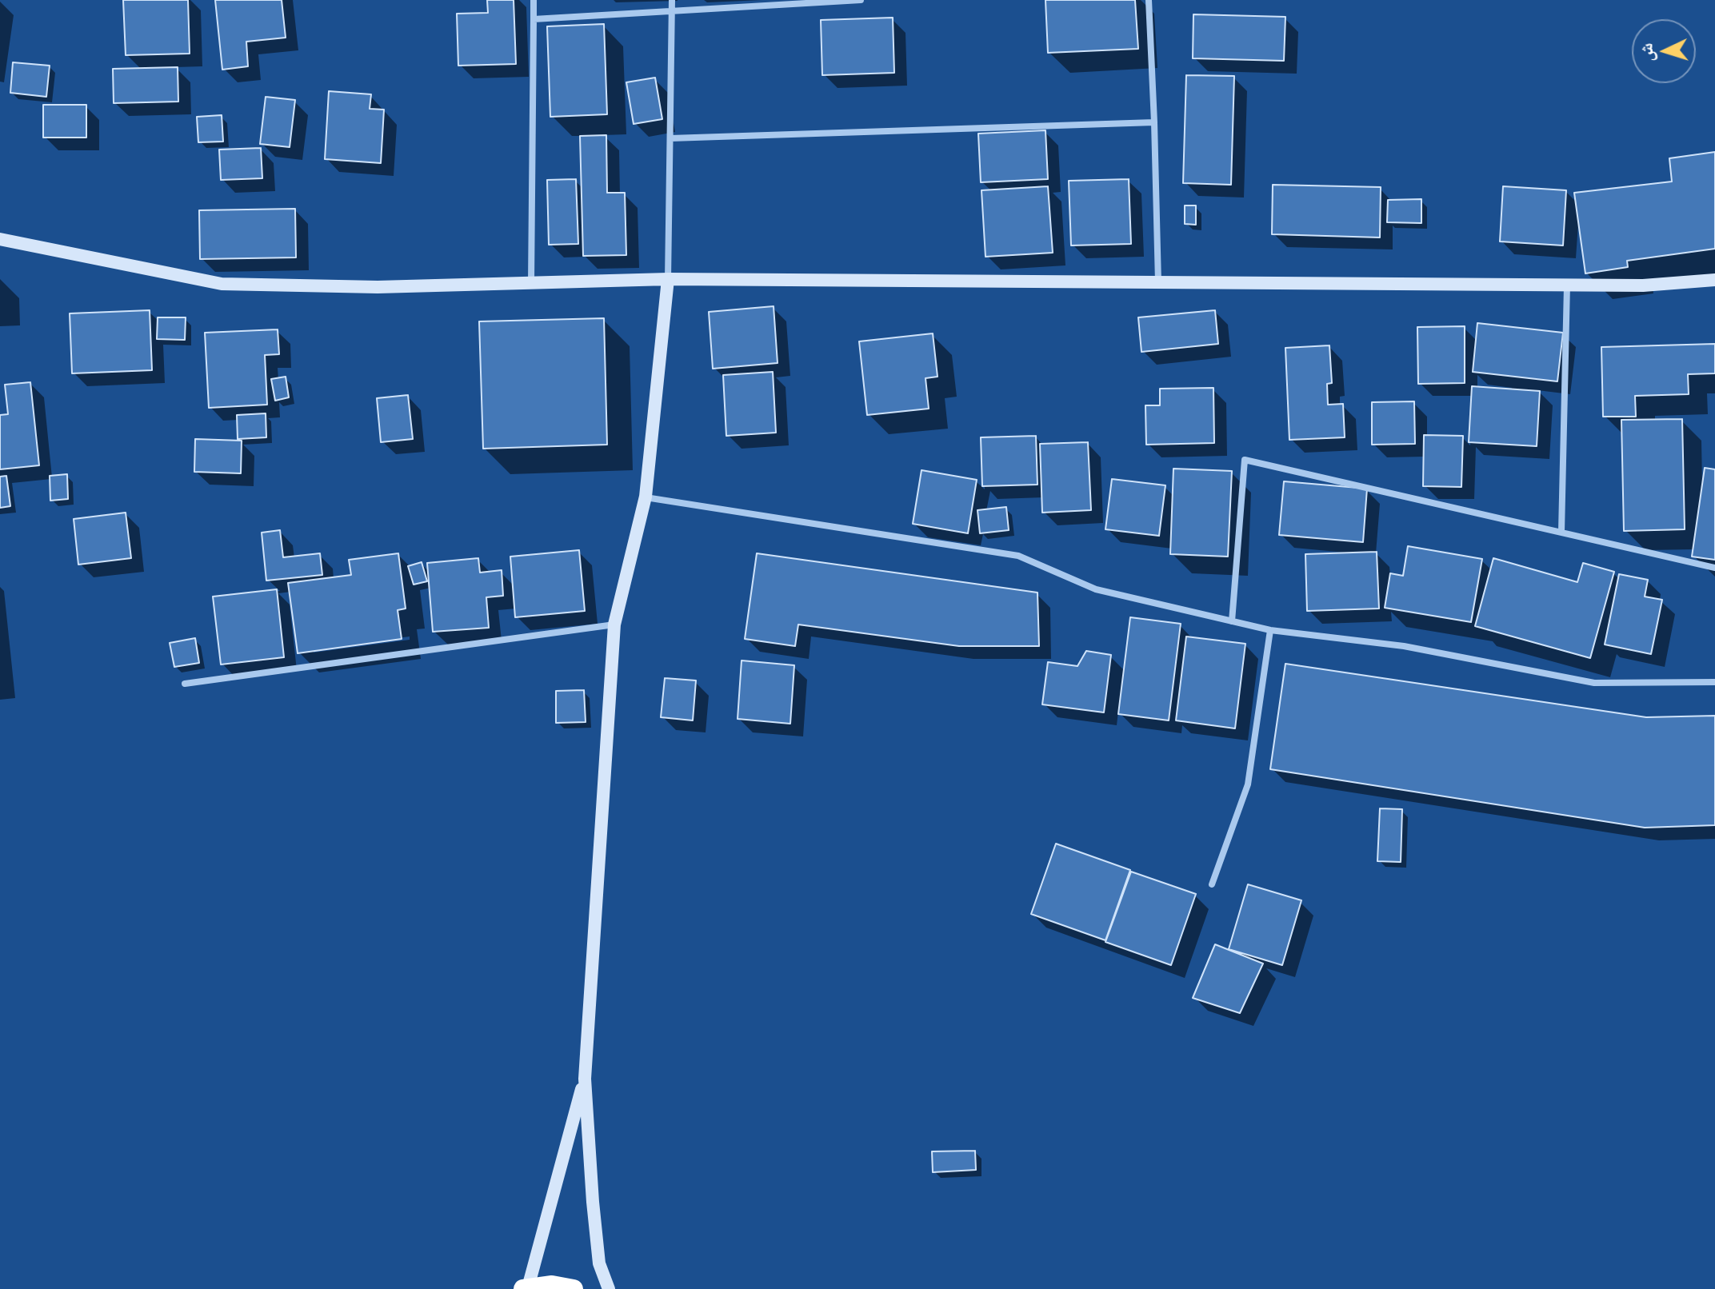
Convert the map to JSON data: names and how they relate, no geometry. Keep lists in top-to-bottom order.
{
  "north": "left"
}
